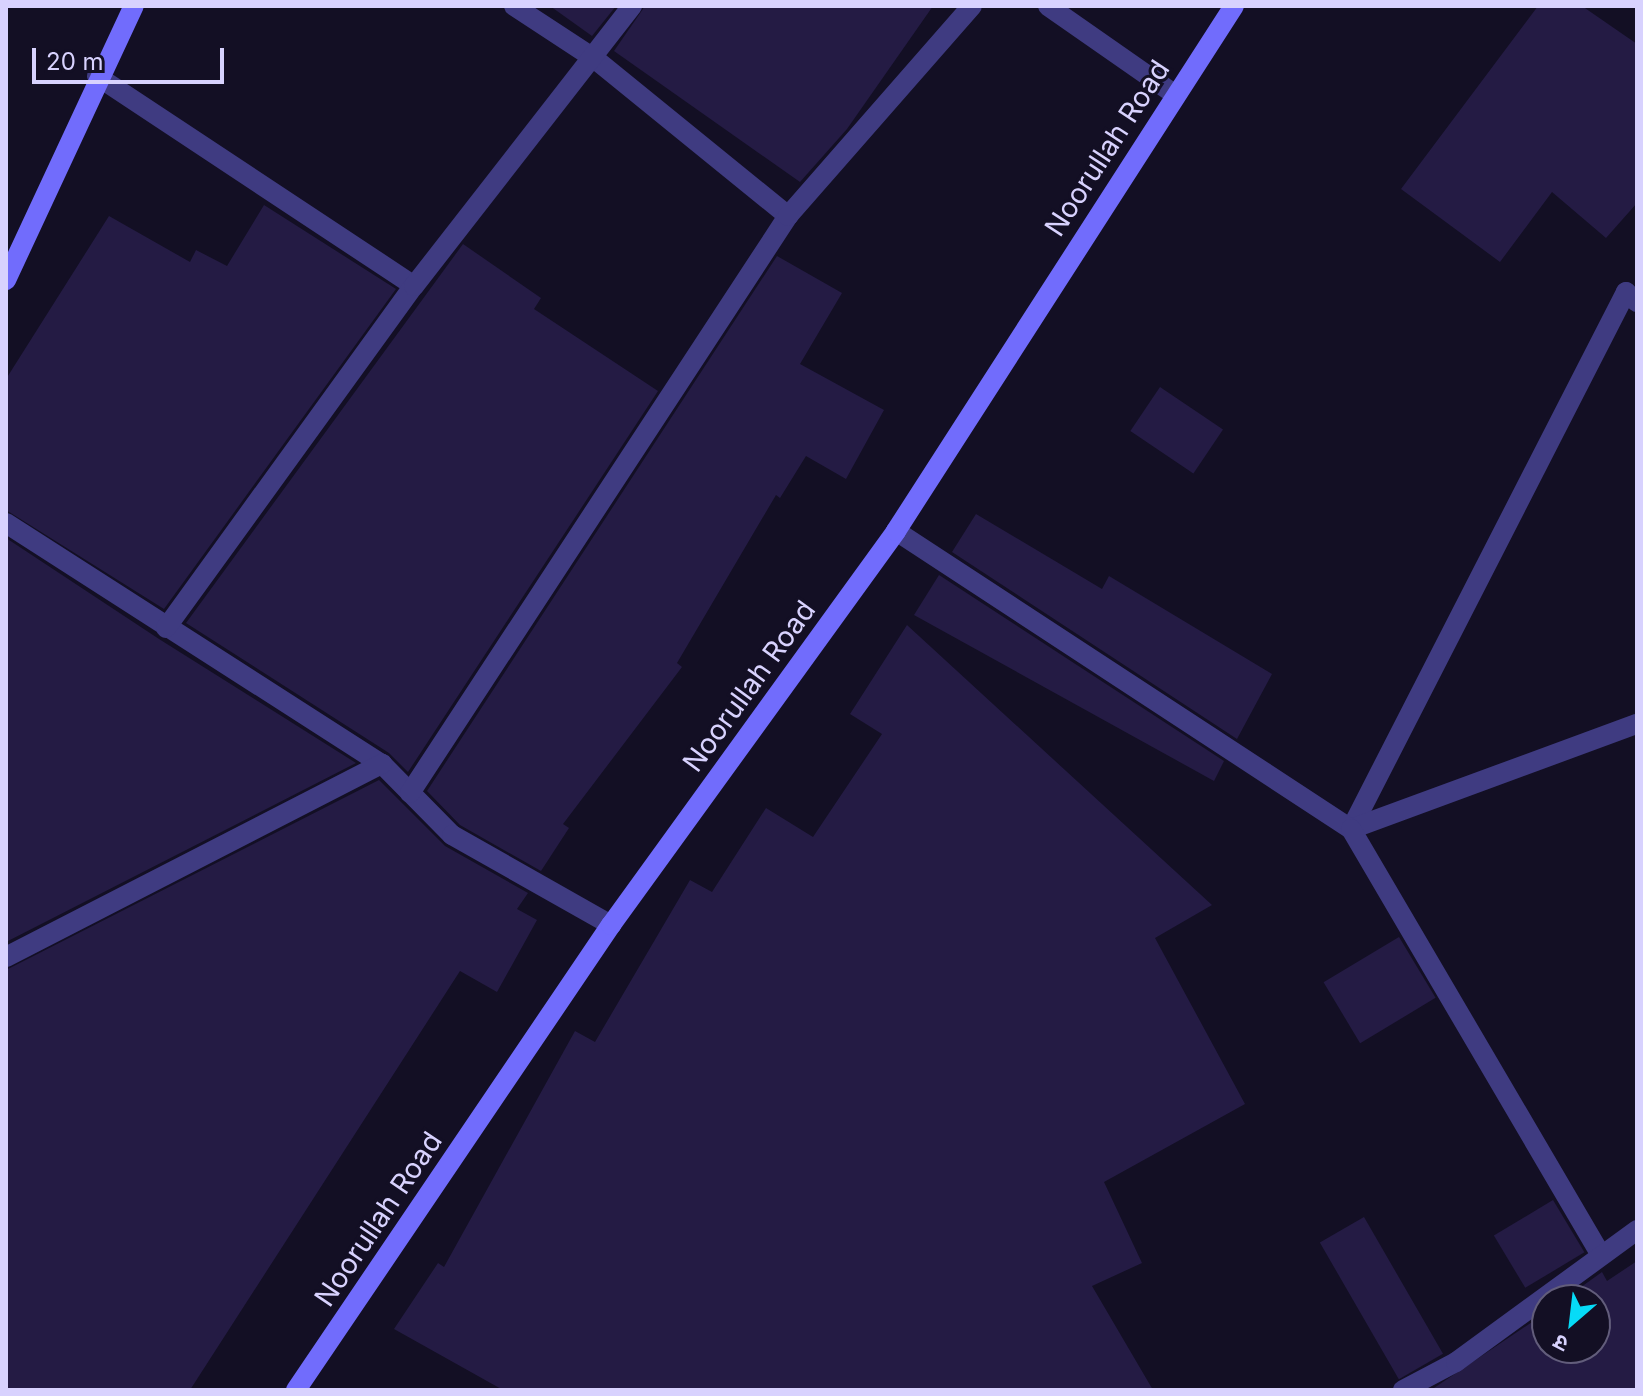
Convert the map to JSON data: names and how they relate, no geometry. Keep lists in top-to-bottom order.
{
  "streets": {
    "main road": ["Noorullah Road"]
  },
  "scale_bar": "20 m",
  "north": "bottom left"
}
